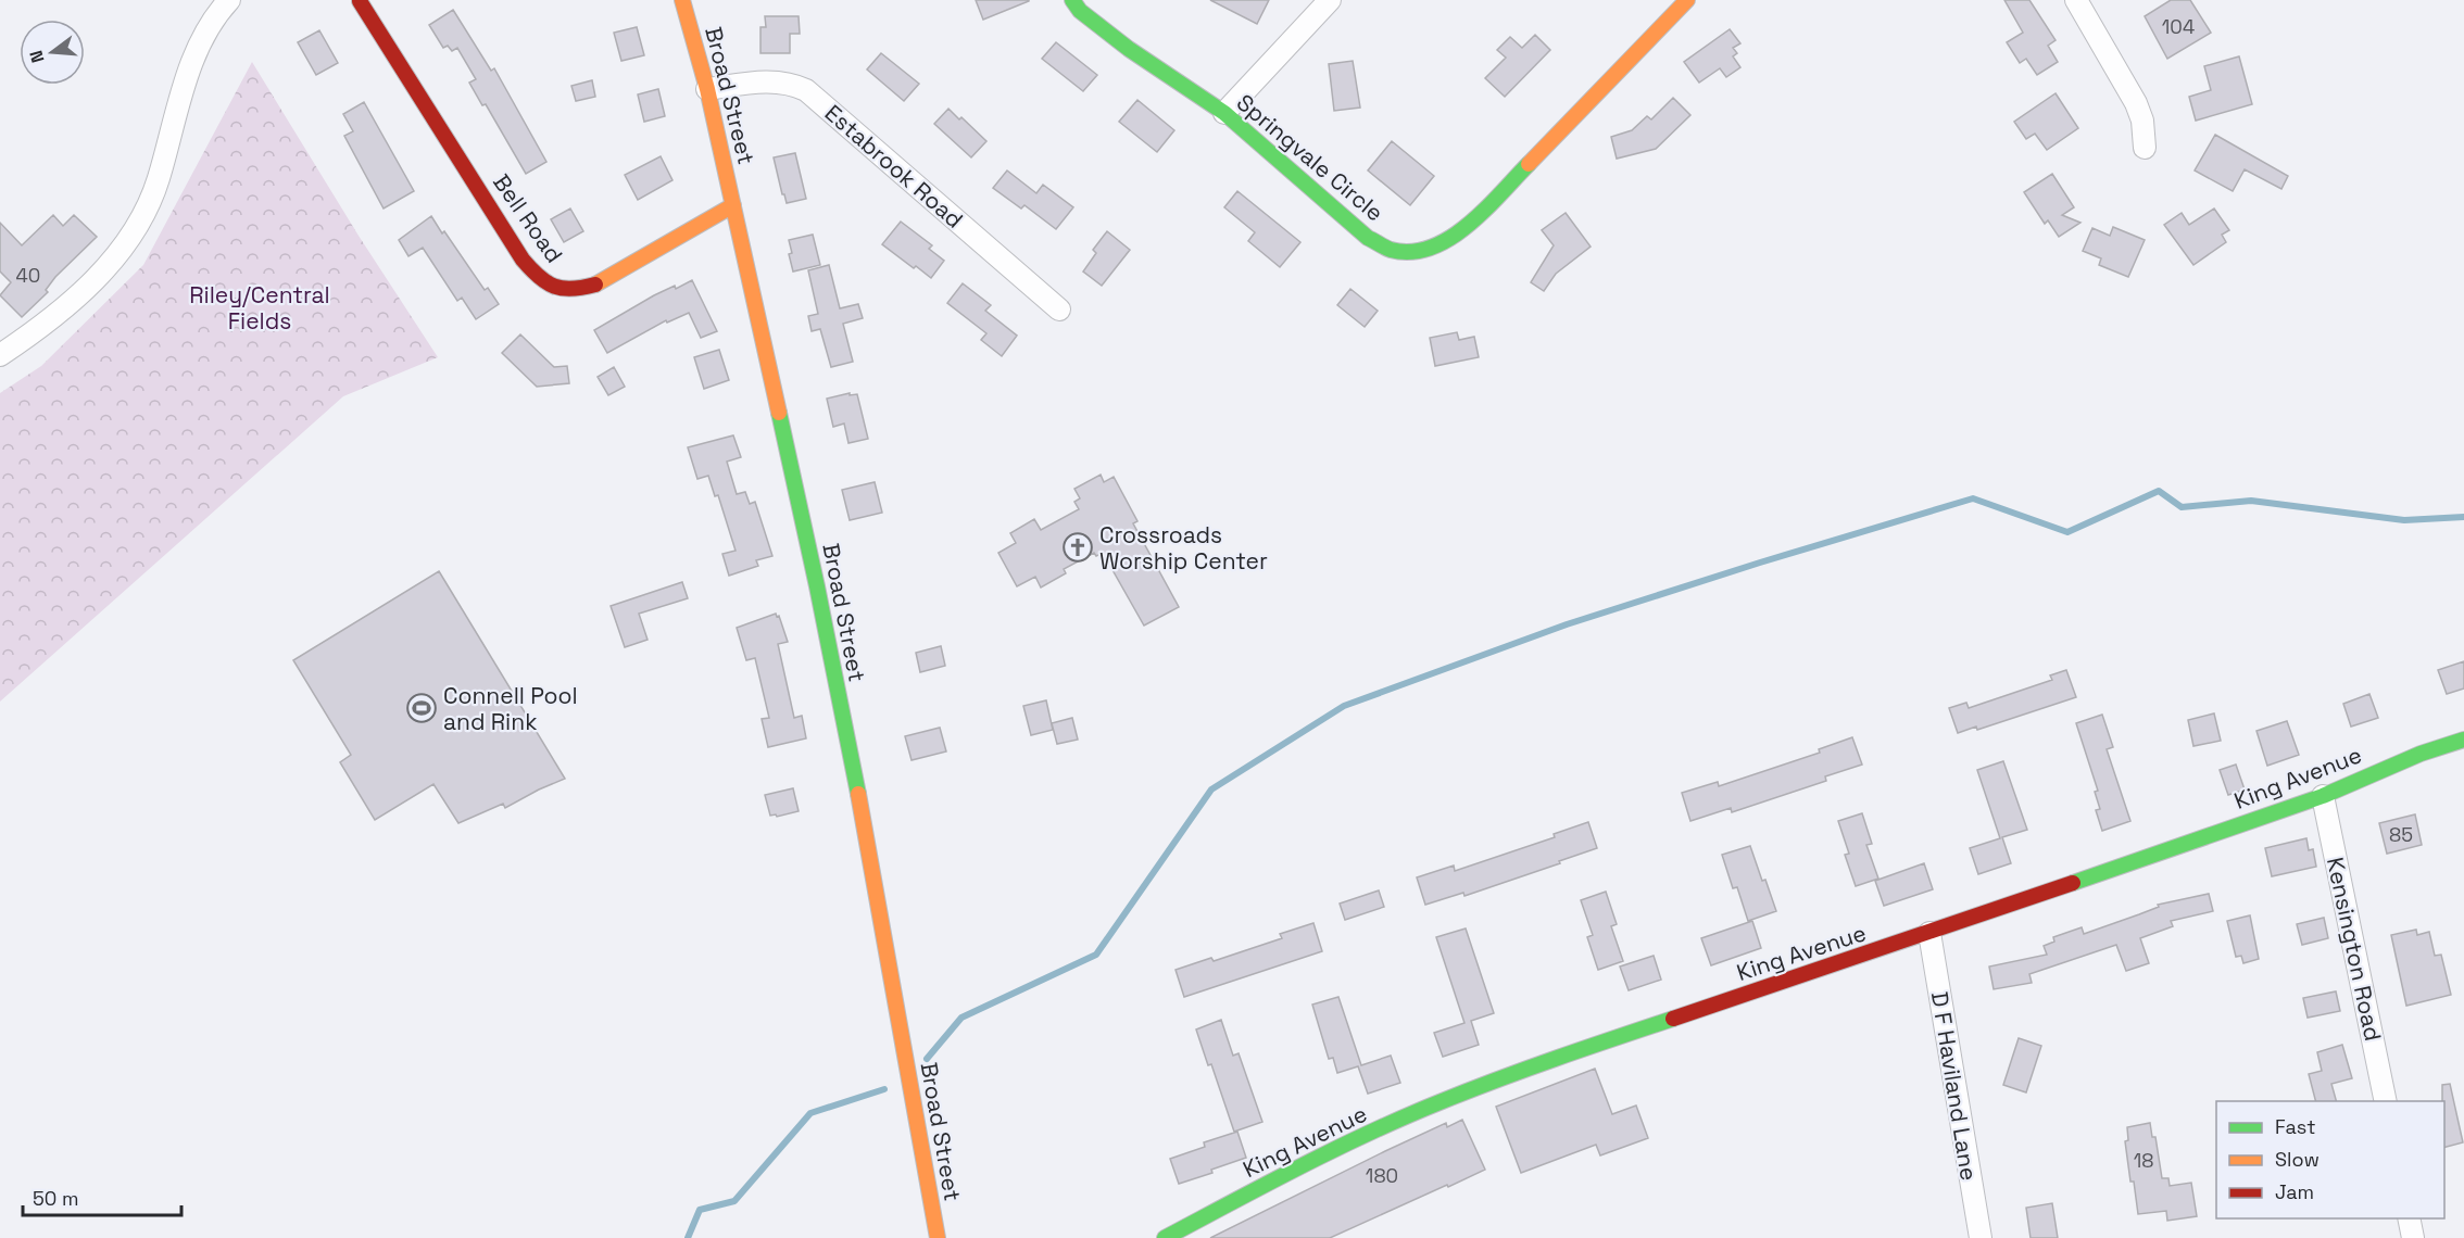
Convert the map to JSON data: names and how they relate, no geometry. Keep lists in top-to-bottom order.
{
  "streets": {
    "street": [
      "Broad Street",
      "Springvale Circle",
      "Estabrook Road",
      "Bell Road",
      "King Avenue",
      "Kensington Road",
      "D F Haviland Lane"
    ]
  },
  "crossings": [
    ["Broad Street", "Estabrook Road"],
    ["Broad Street", "Bell Road"],
    ["King Avenue", "Kensington Road"],
    ["King Avenue", "D F Haviland Lane"]
  ],
  "parks": ["Riley/Central Fields"],
  "places": {
    "church": ["Crossroads Worship Center"],
    "sports": ["Connell Pool and Rink"]
  },
  "house_numbers": [
    "104",
    "40",
    "85",
    "18",
    "180"
  ],
  "legend": ["Fast", "Slow", "Jam"],
  "scale_bar": "50 m",
  "north": "left"
}
